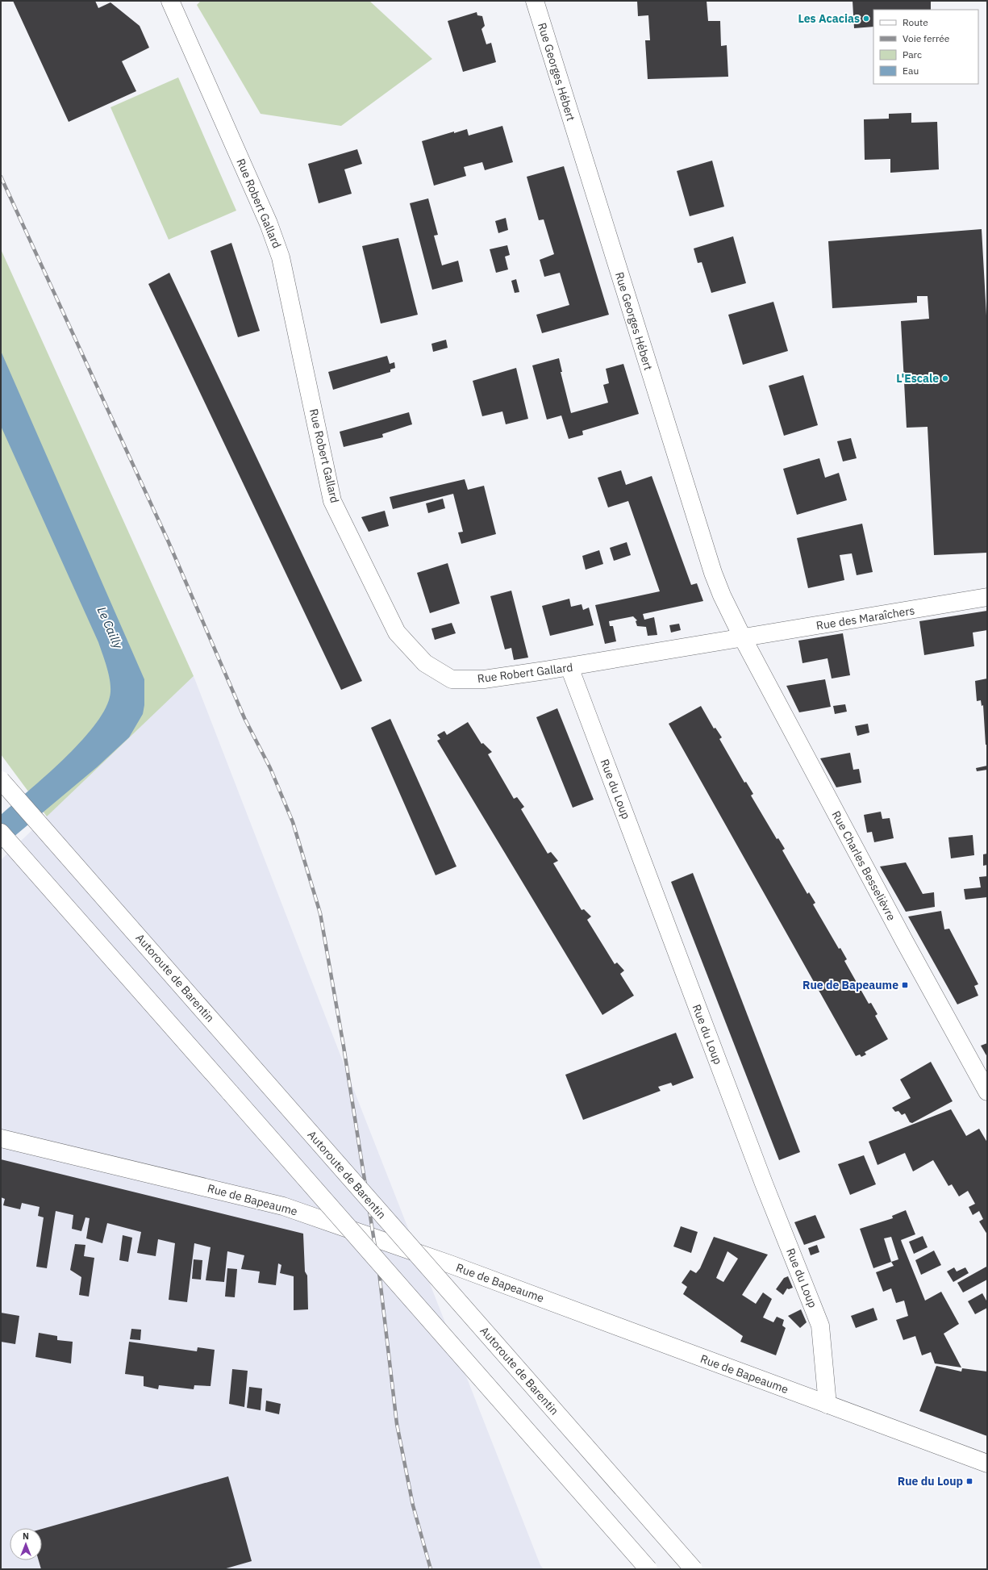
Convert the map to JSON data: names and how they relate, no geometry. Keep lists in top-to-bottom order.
{
  "streets": {
    "main road": [
      "Rue Georges Hébert",
      "Rue Robert Gallard",
      "Rue des Maraîchers",
      "Rue du Loup",
      "Rue Charles Besselièvre",
      "Autoroute de Barentin",
      "Rue de Bapeaume"
    ]
  },
  "crossings": [
    ["Rue Georges Hébert", "Rue Robert Gallard"],
    ["Rue Georges Hébert", "Rue des Maraîchers"],
    ["Rue Georges Hébert", "Rue Charles Besselièvre"],
    ["Rue Robert Gallard", "Rue des Maraîchers"],
    ["Rue Robert Gallard", "Rue du Loup"],
    ["Rue Robert Gallard", "Rue Charles Besselièvre"],
    ["Rue des Maraîchers", "Rue Charles Besselièvre"],
    ["Rue du Loup", "Rue de Bapeaume"]
  ],
  "water": ["Le Cailly"],
  "places": {
    "other": ["Les Acacias", "L'Escale"],
    "transit": ["Rue de Bapeaume", "Rue du Loup"]
  },
  "legend": [
    "Route",
    "Voie ferrée",
    "Parc",
    "Eau"
  ],
  "north": "top"
}
